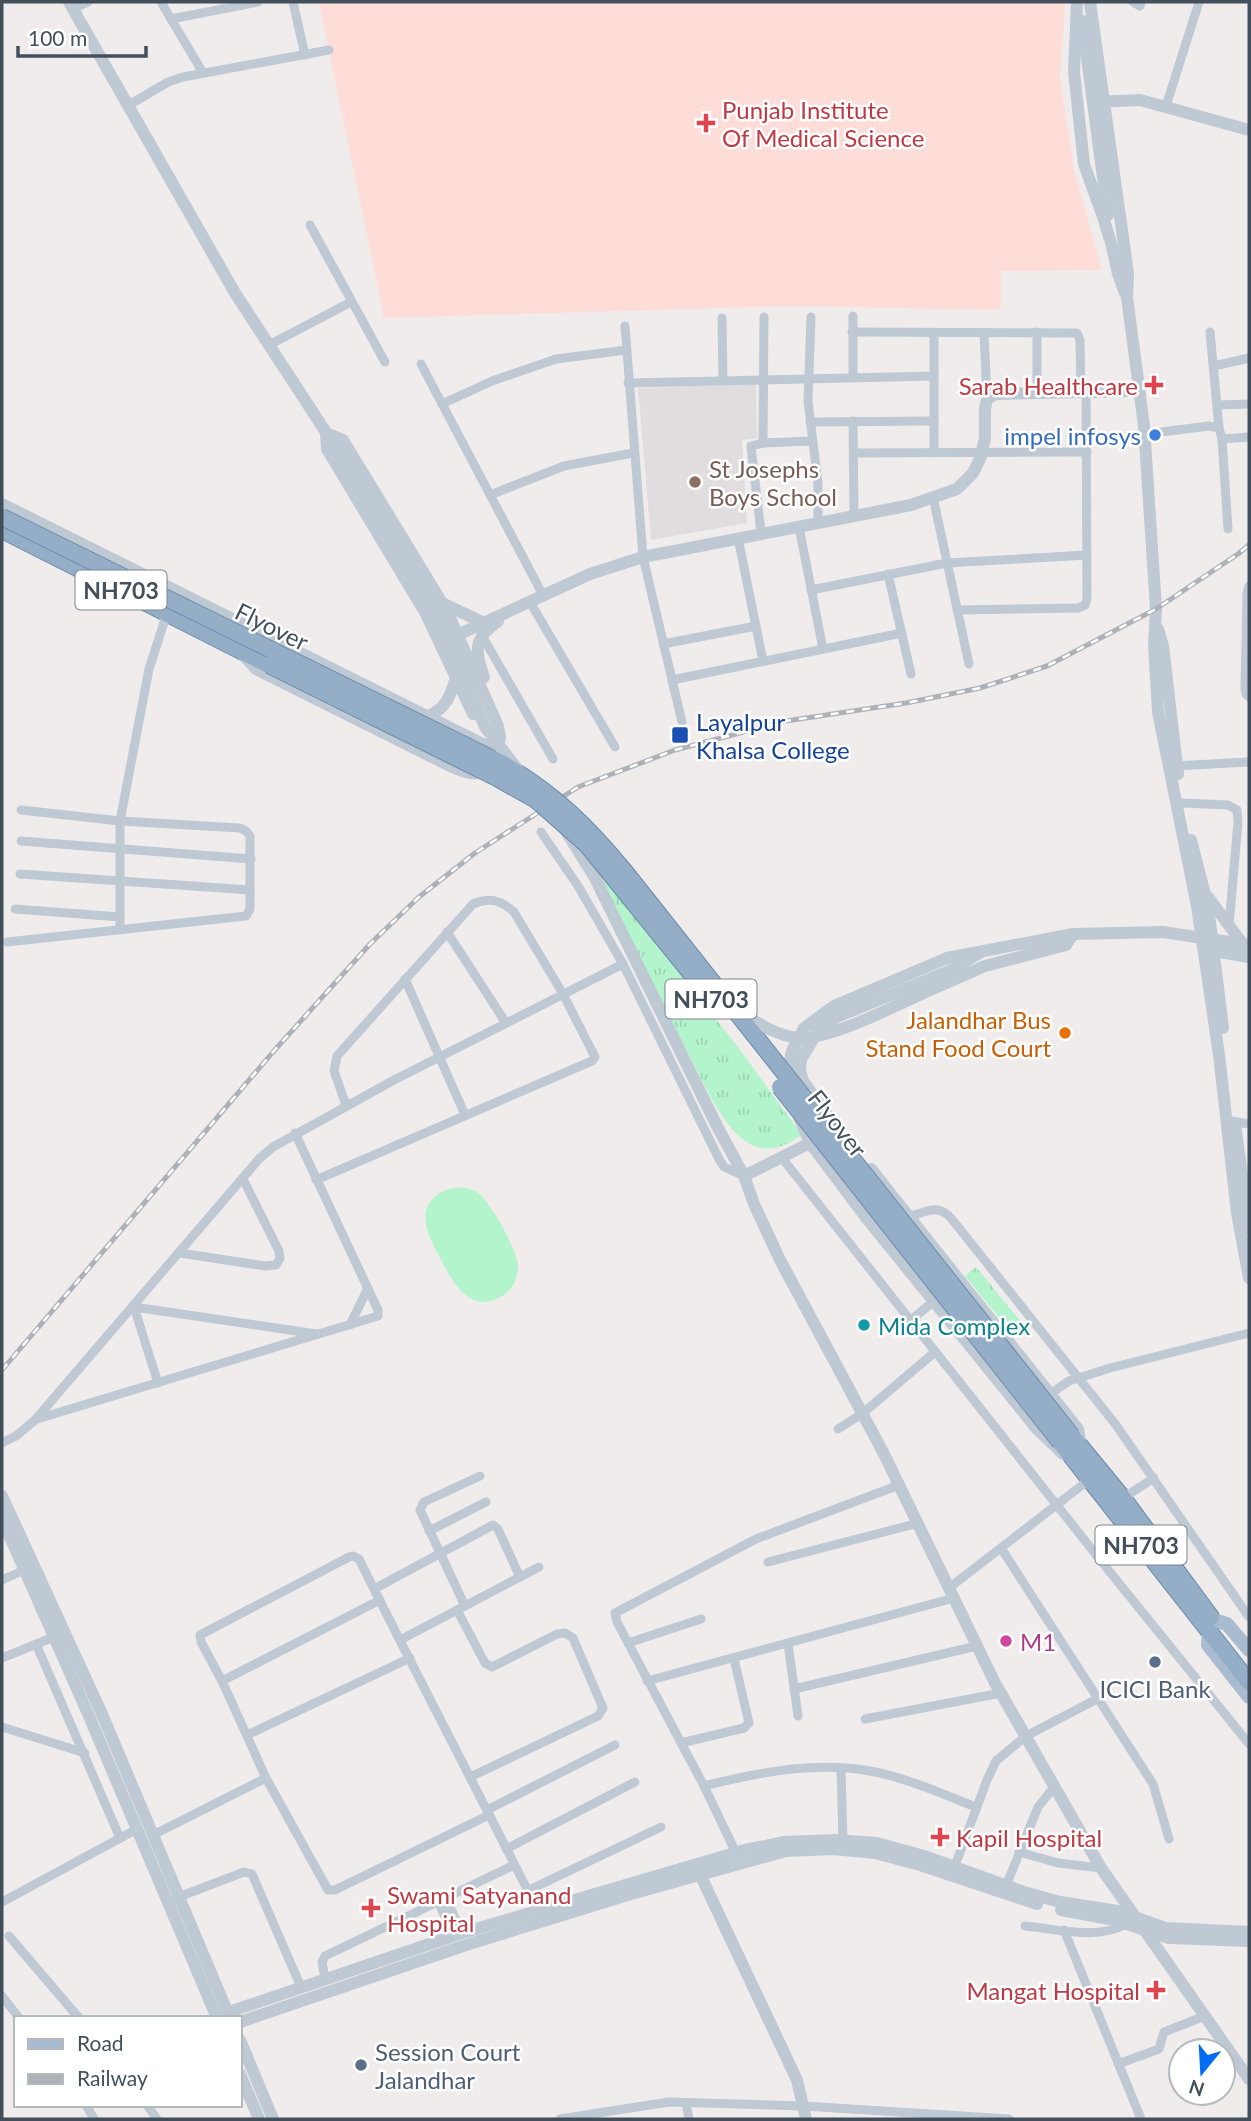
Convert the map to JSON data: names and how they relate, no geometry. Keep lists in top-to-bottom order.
{
  "streets": {
    "highway": ["NH703", "Flyover"]
  },
  "crossings": [
    ["NH703", "Flyover"]
  ],
  "places": {
    "health": [
      "Punjab Institute Of Medical Science",
      "Sarab Healthcare",
      "Kapil Hospital",
      "Swami Satyanand Hospital",
      "Mangat Hospital"
    ],
    "other": [
      "impel infosys",
      "St Josephs Boys School",
      "Jalandhar Bus Stand Food Court",
      "Mida Complex",
      "M1",
      "ICICI Bank",
      "Session Court Jalandhar"
    ],
    "transit": ["Layalpur Khalsa College"]
  },
  "legend": ["Road", "Railway"],
  "scale_bar": "100 m",
  "north": "bottom"
}
